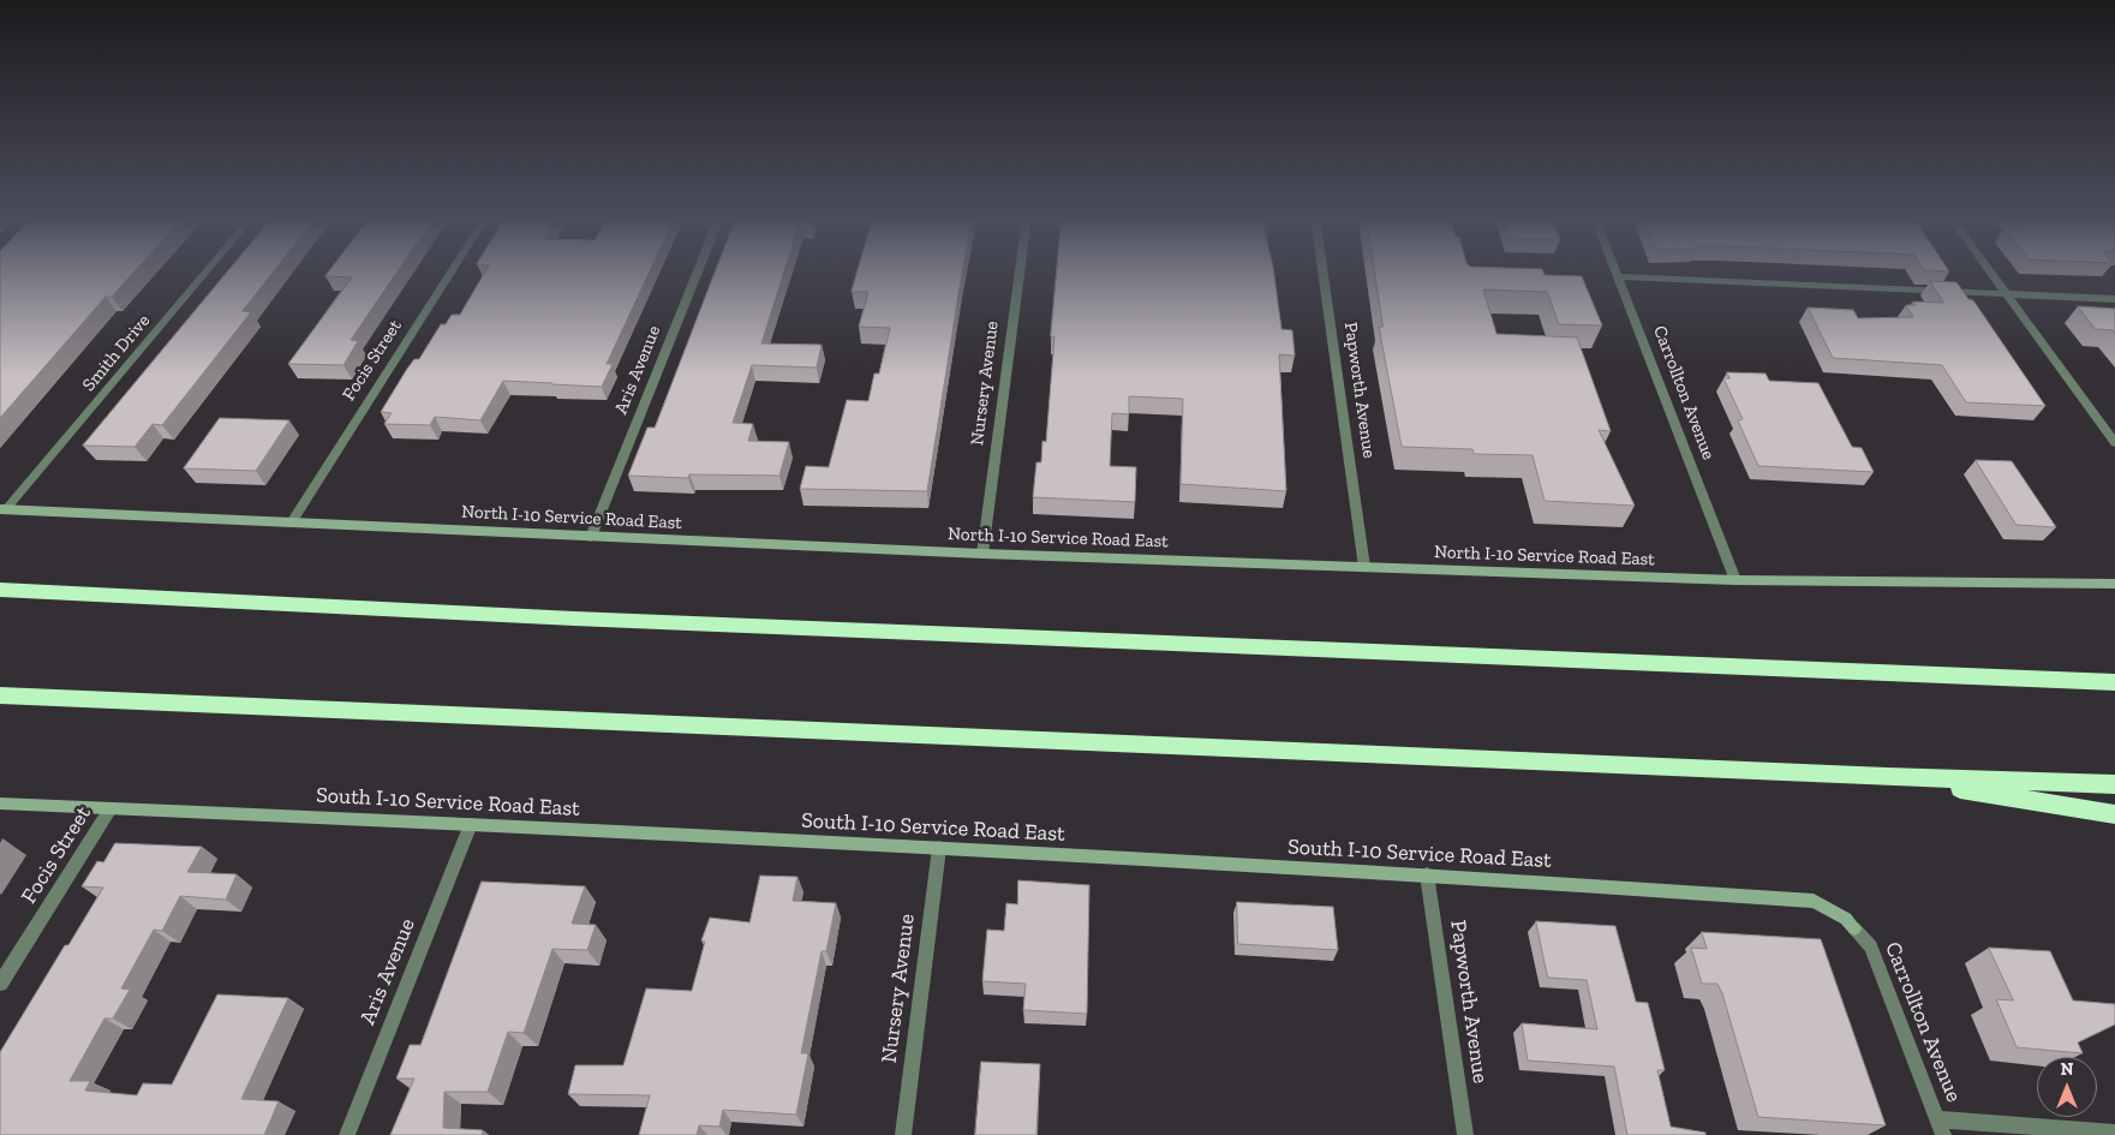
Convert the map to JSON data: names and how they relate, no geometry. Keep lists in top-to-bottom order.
{
  "streets": {
    "street": [
      "Smith Drive",
      "Focis Street",
      "Aris Avenue",
      "Nursery Avenue",
      "Papworth Avenue",
      "Carrollton Avenue",
      "North I-10 Service Road East",
      "South I-10 Service Road East"
    ]
  },
  "crossings": [
    ["Smith Drive", "North I-10 Service Road East"],
    ["Focis Street", "North I-10 Service Road East"],
    ["Focis Street", "South I-10 Service Road East"],
    ["Aris Avenue", "North I-10 Service Road East"],
    ["Aris Avenue", "South I-10 Service Road East"],
    ["Nursery Avenue", "North I-10 Service Road East"],
    ["Nursery Avenue", "South I-10 Service Road East"],
    ["Papworth Avenue", "North I-10 Service Road East"],
    ["Papworth Avenue", "South I-10 Service Road East"],
    ["Carrollton Avenue", "North I-10 Service Road East"],
    ["Carrollton Avenue", "South I-10 Service Road East"]
  ],
  "north": "top"
}
